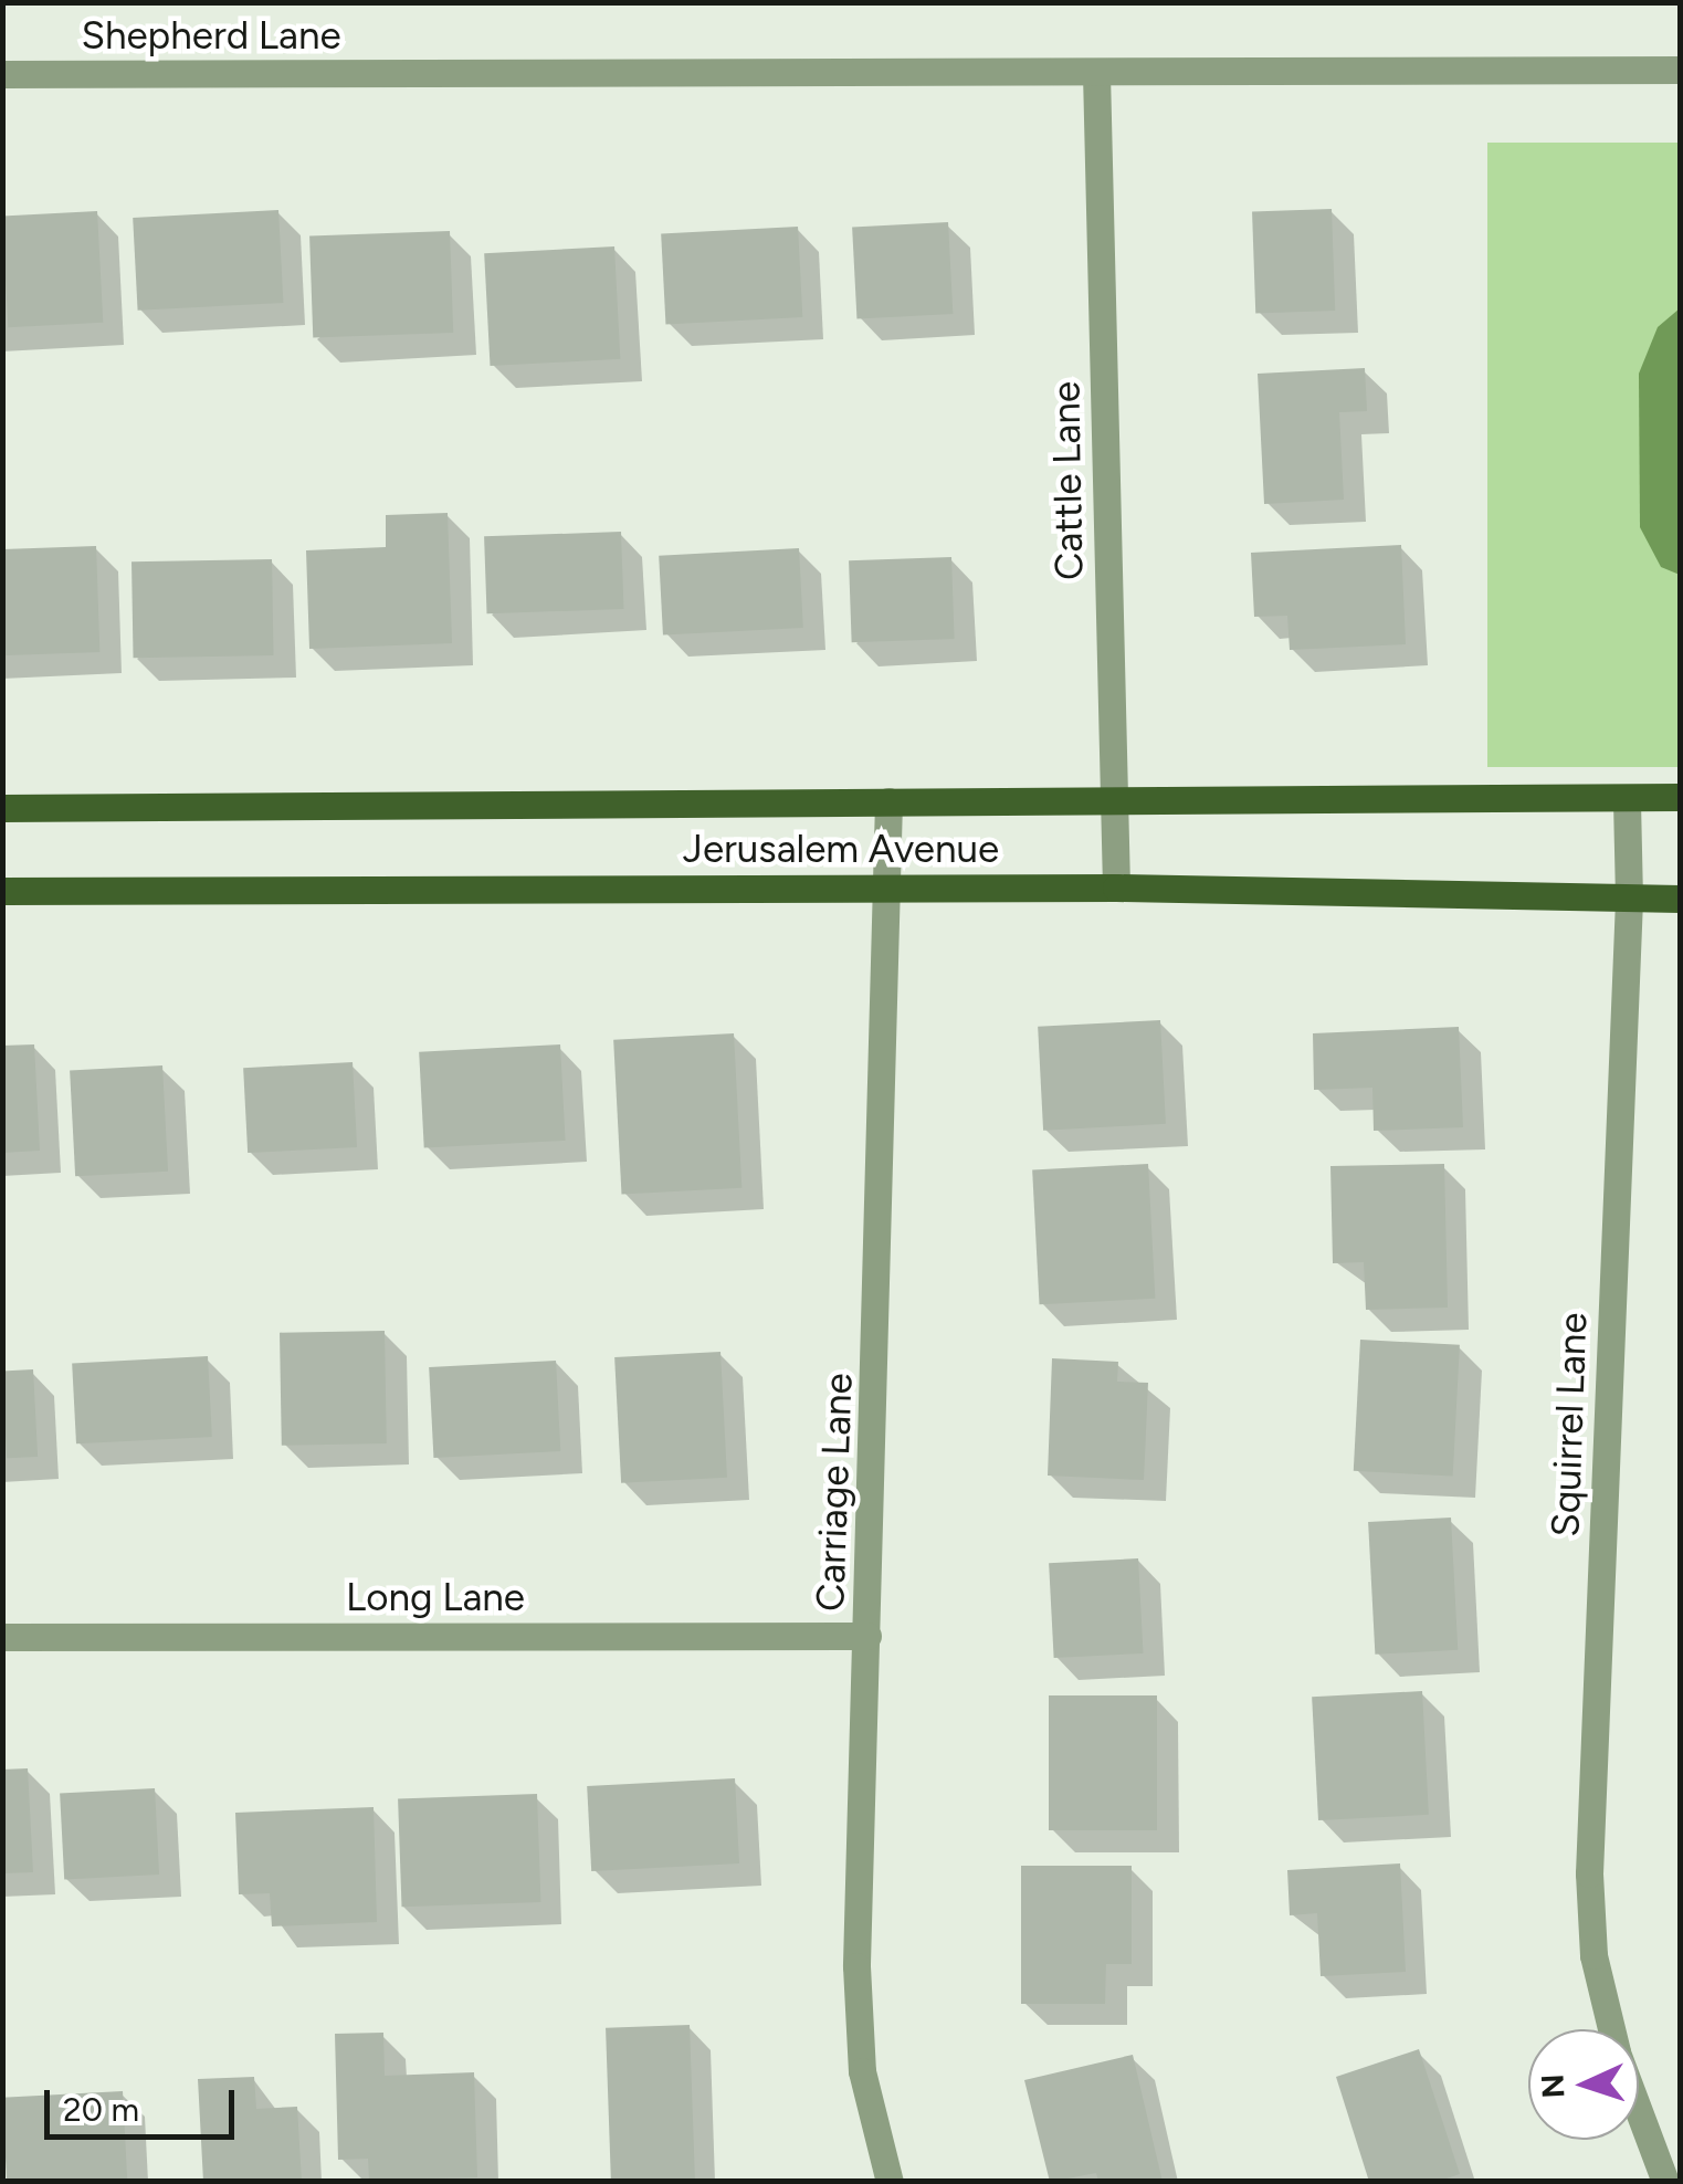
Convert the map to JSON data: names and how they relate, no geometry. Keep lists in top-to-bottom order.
{
  "streets": {
    "main road": ["Jerusalem Avenue"],
    "street": [
      "Shepherd Lane",
      "Cattle Lane",
      "Squirrel Lane",
      "Carriage Lane",
      "Long Lane"
    ]
  },
  "crossings": [
    ["Shepherd Lane", "Cattle Lane"],
    ["Cattle Lane", "Jerusalem Avenue"],
    ["Jerusalem Avenue", "Squirrel Lane"],
    ["Jerusalem Avenue", "Carriage Lane"],
    ["Carriage Lane", "Long Lane"]
  ],
  "scale_bar": "20 m",
  "north": "left"
}
